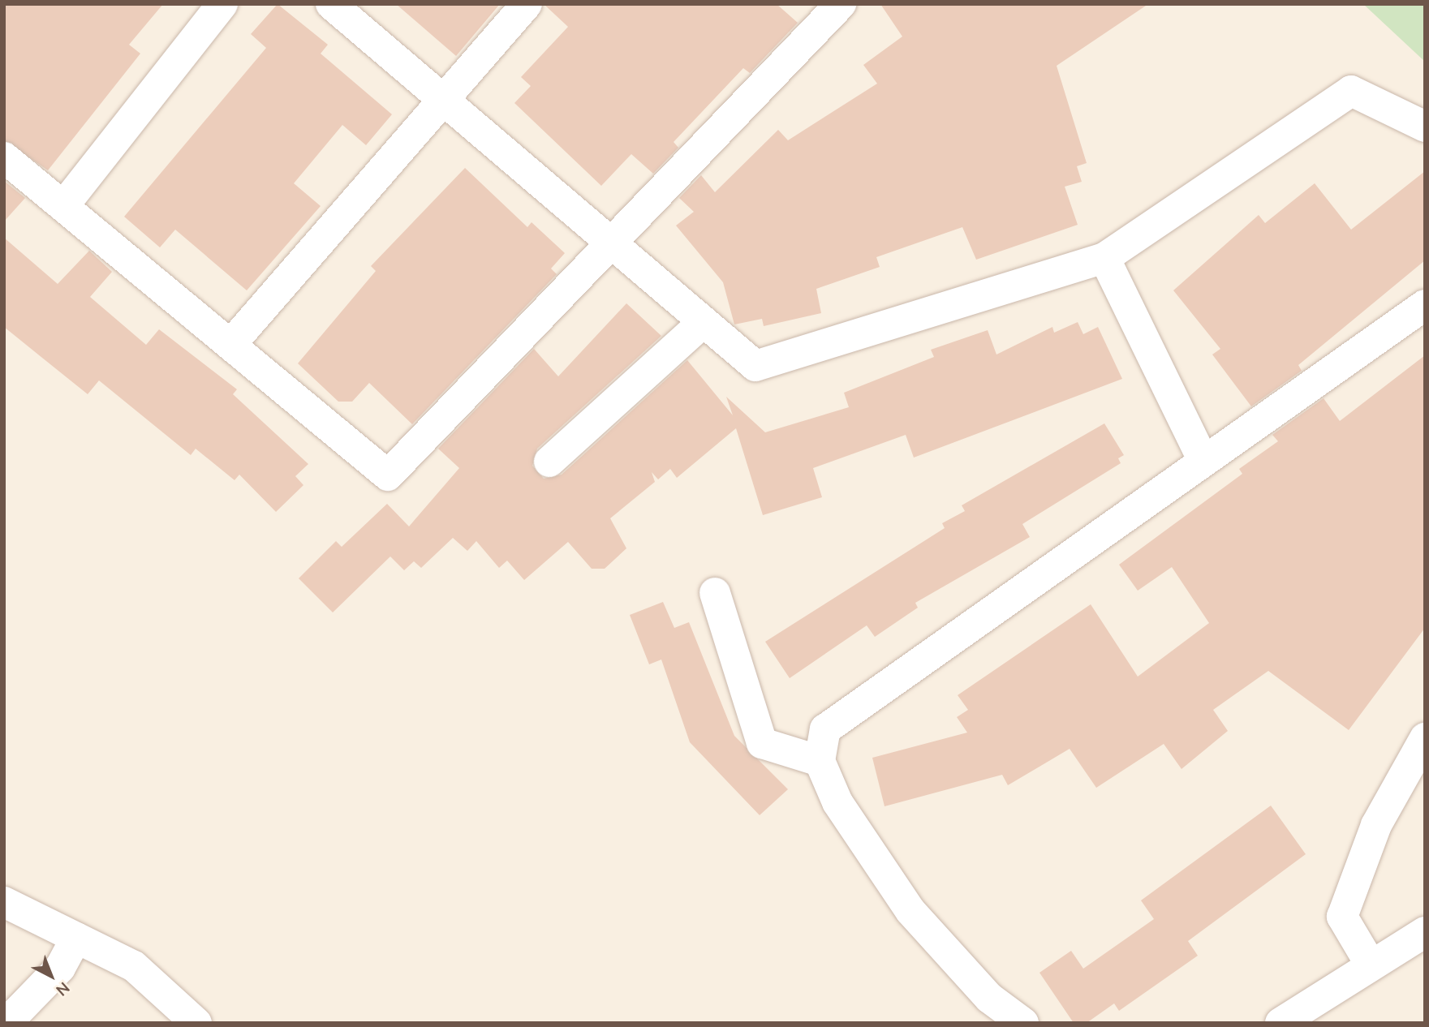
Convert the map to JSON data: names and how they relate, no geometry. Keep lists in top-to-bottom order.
{
  "north": "bottom right"
}
